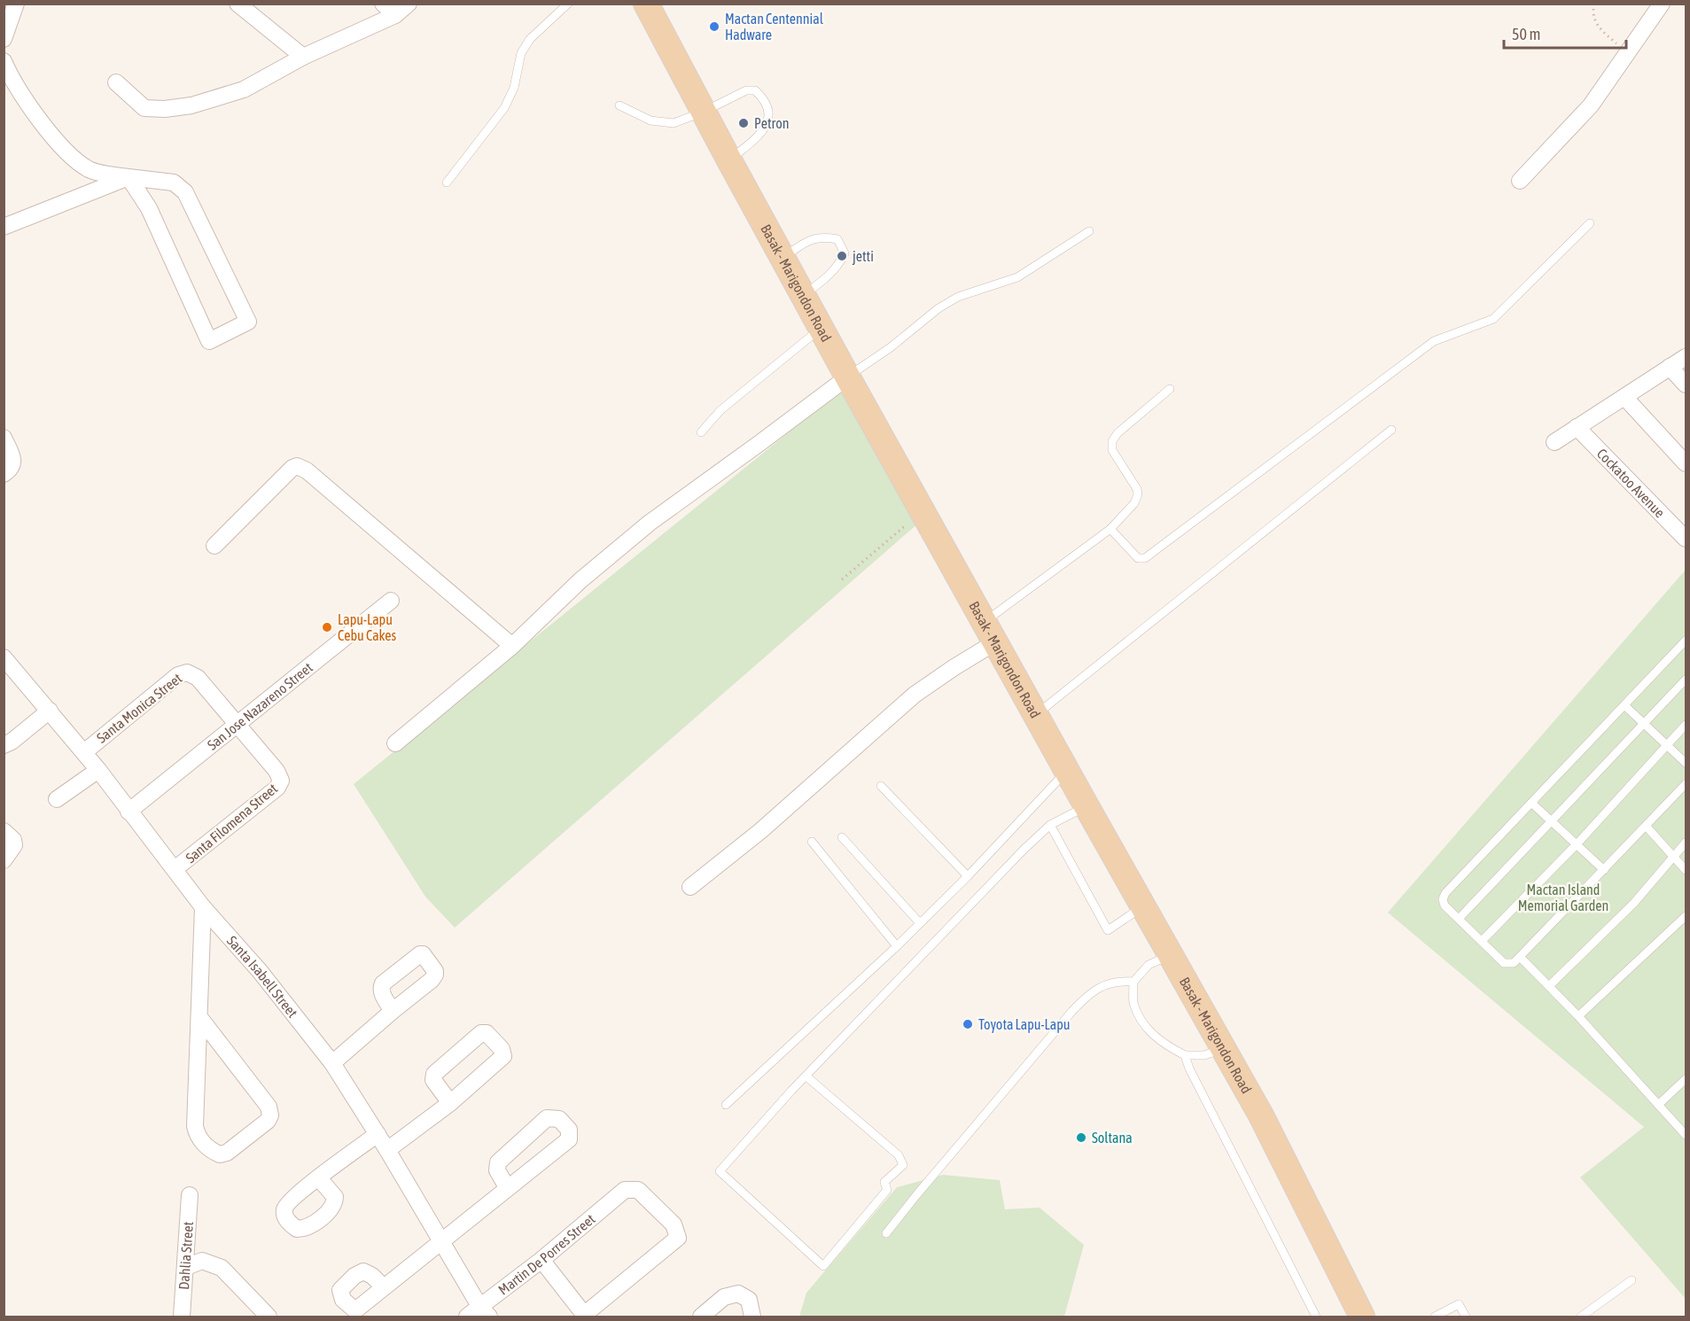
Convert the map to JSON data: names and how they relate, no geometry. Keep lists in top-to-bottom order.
{
  "streets": {
    "main road": ["Basak - Marigondon Road"],
    "street": [
      "Cockatoo Avenue",
      "San Jose Nazareno Street",
      "Santa Monica Street",
      "Santa Filomena Street",
      "Santa Isabell Street",
      "Martin De Porres Street",
      "Dahlia Street"
    ]
  },
  "crossings": [
    ["San Jose Nazareno Street", "Santa Monica Street"],
    ["San Jose Nazareno Street", "Santa Filomena Street"],
    ["San Jose Nazareno Street", "Santa Isabell Street"],
    ["Santa Monica Street", "Santa Filomena Street"],
    ["Santa Monica Street", "Santa Isabell Street"],
    ["Santa Filomena Street", "Santa Isabell Street"],
    ["Santa Isabell Street", "Martin De Porres Street"]
  ],
  "parks": ["Mactan Island Memorial Garden"],
  "places": [
    "Mactan Centennial Hadware",
    "Petron",
    "jetti",
    "Lapu-Lapu Cebu Cakes",
    "Toyota Lapu-Lapu",
    "Soltana"
  ],
  "scale_bar": "50 m"
}
